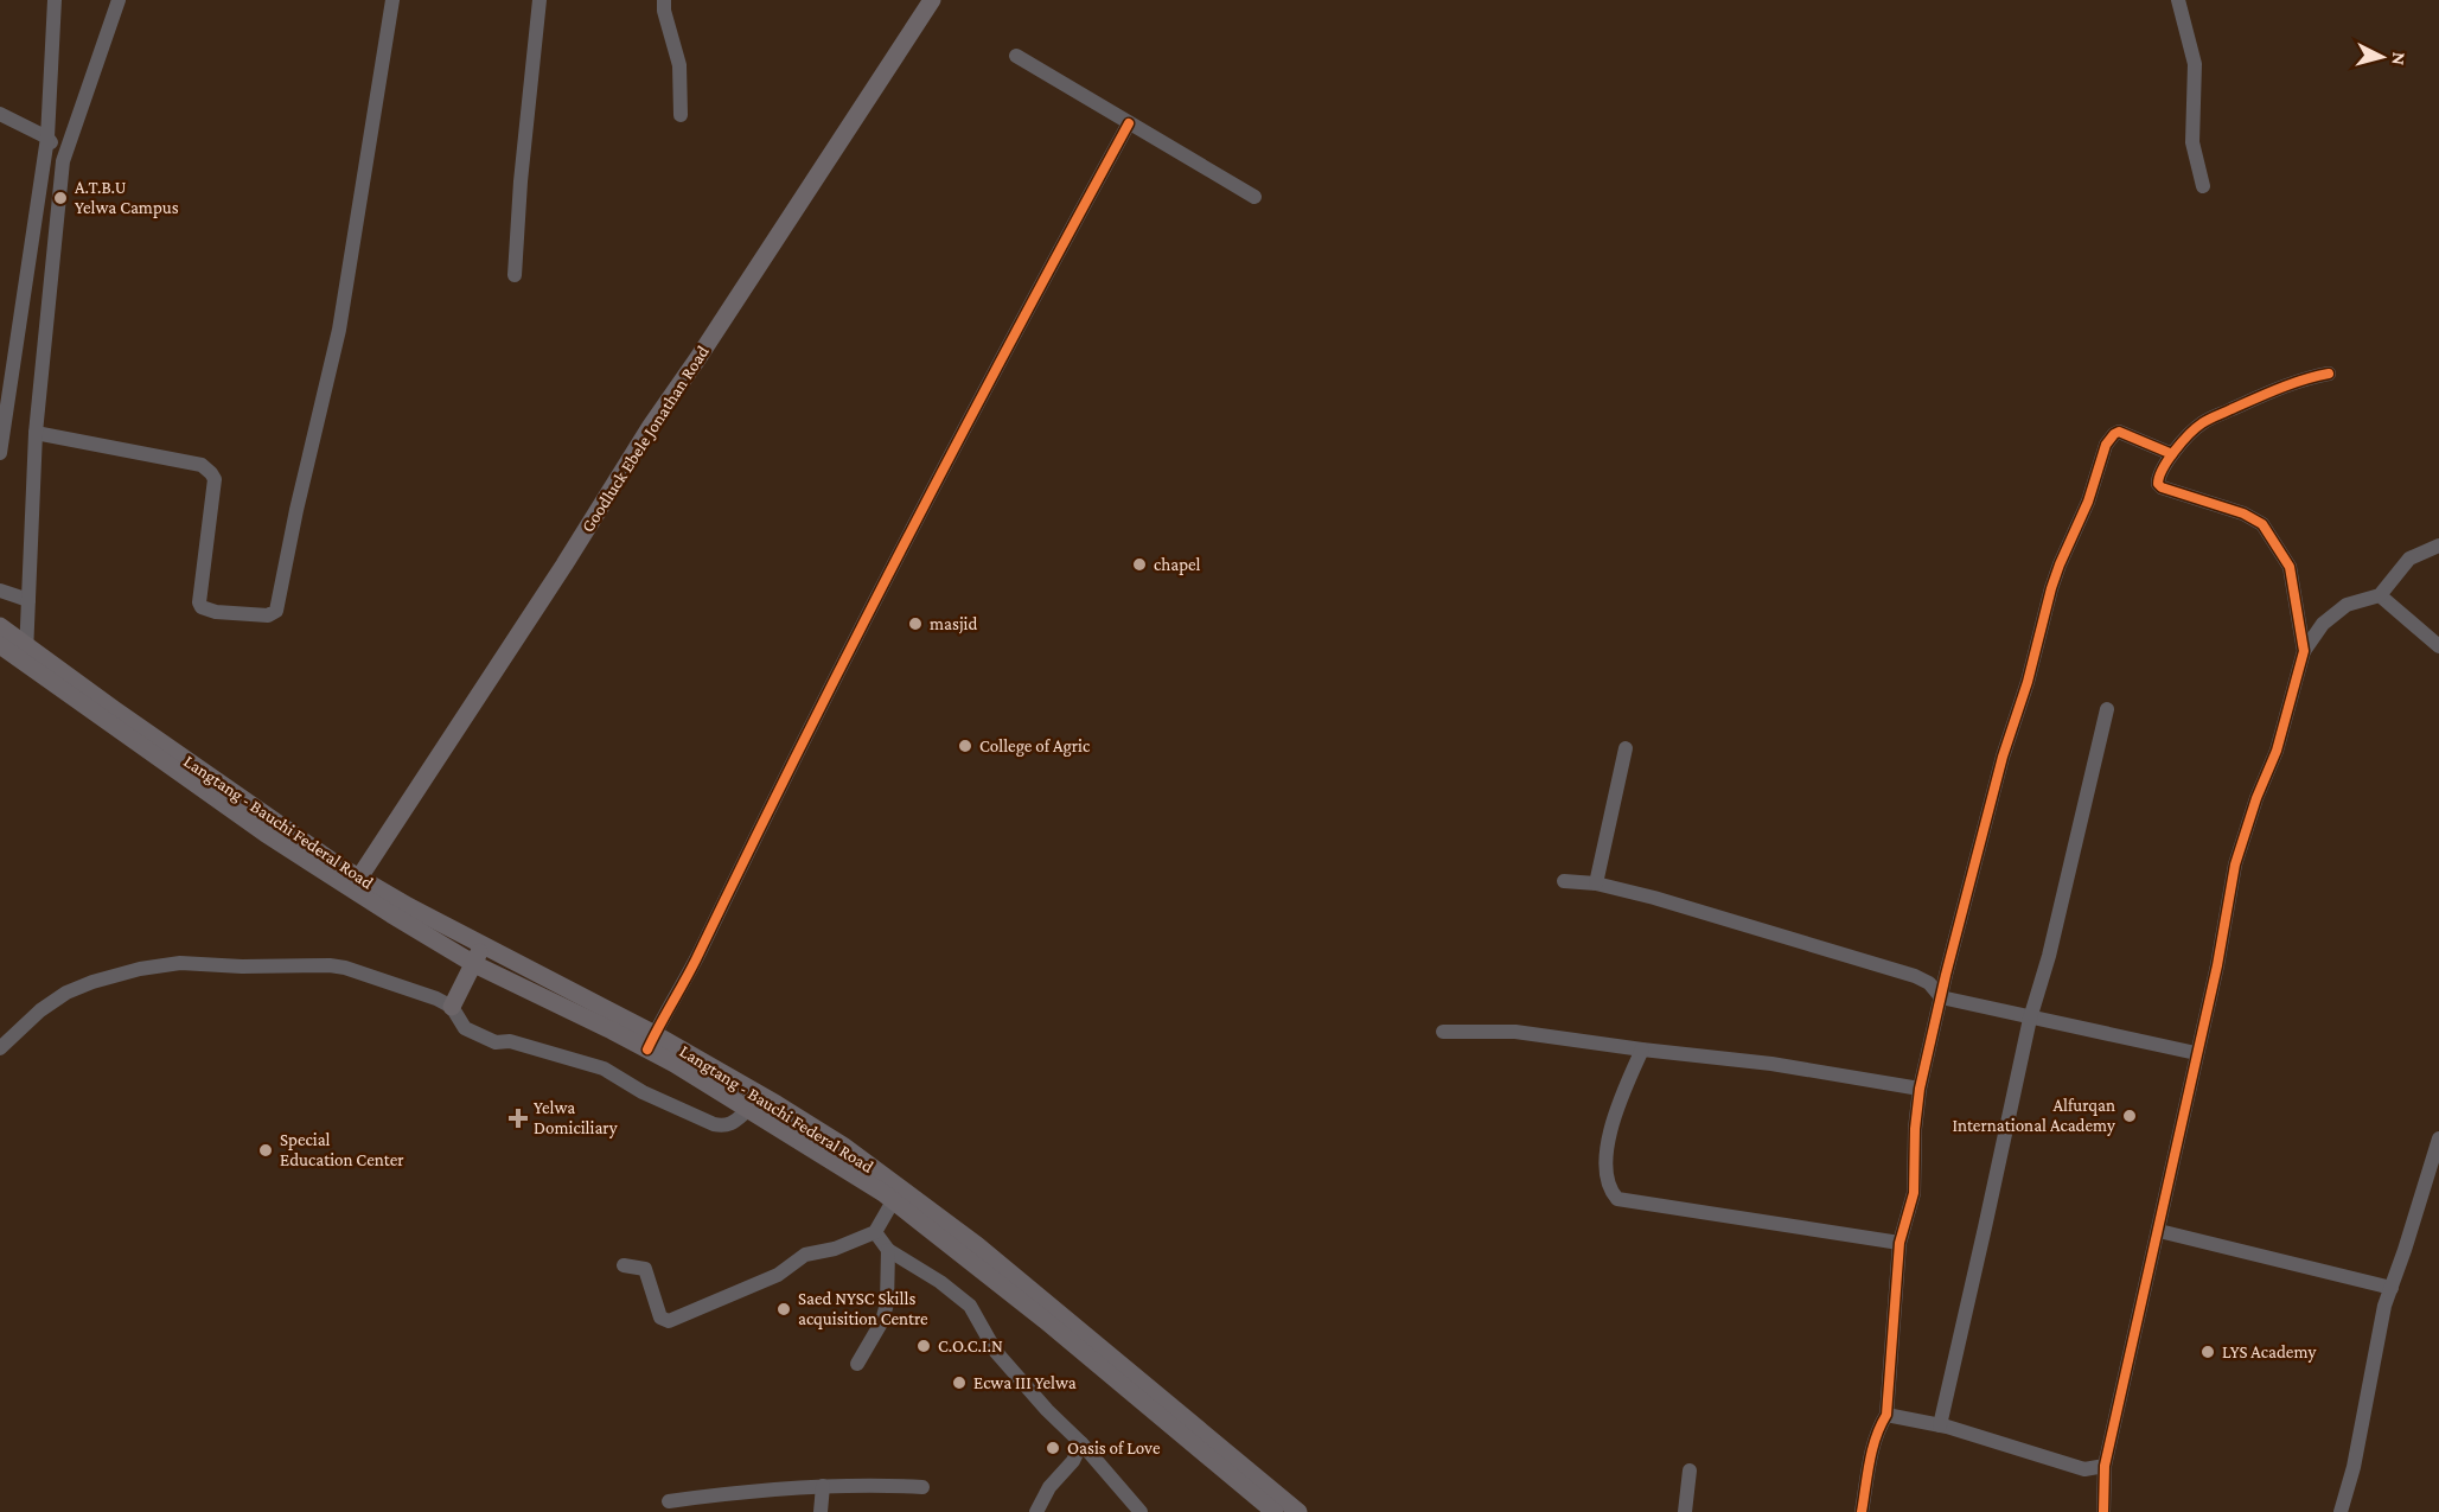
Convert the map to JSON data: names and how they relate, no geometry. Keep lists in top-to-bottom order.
{
  "streets": {
    "main road": ["Goodluck Ebele Jonathan Road", "Langtang - Bauchi Federal Road"]
  },
  "crossings": [
    ["Goodluck Ebele Jonathan Road", "Langtang - Bauchi Federal Road"]
  ],
  "places": {
    "other": [
      "A.T.B.U Yelwa Campus",
      "chapel",
      "masjid",
      "College of Agric",
      "Alfurqan International Academy",
      "Special Education Center",
      "Saed NYSC Skills acquisition Centre",
      "C.O.C.I.N",
      "LYS Academy",
      "Ecwa III Yelwa",
      "Oasis of Love"
    ],
    "health": ["Yelwa Domiciliary"]
  },
  "north": "right"
}
